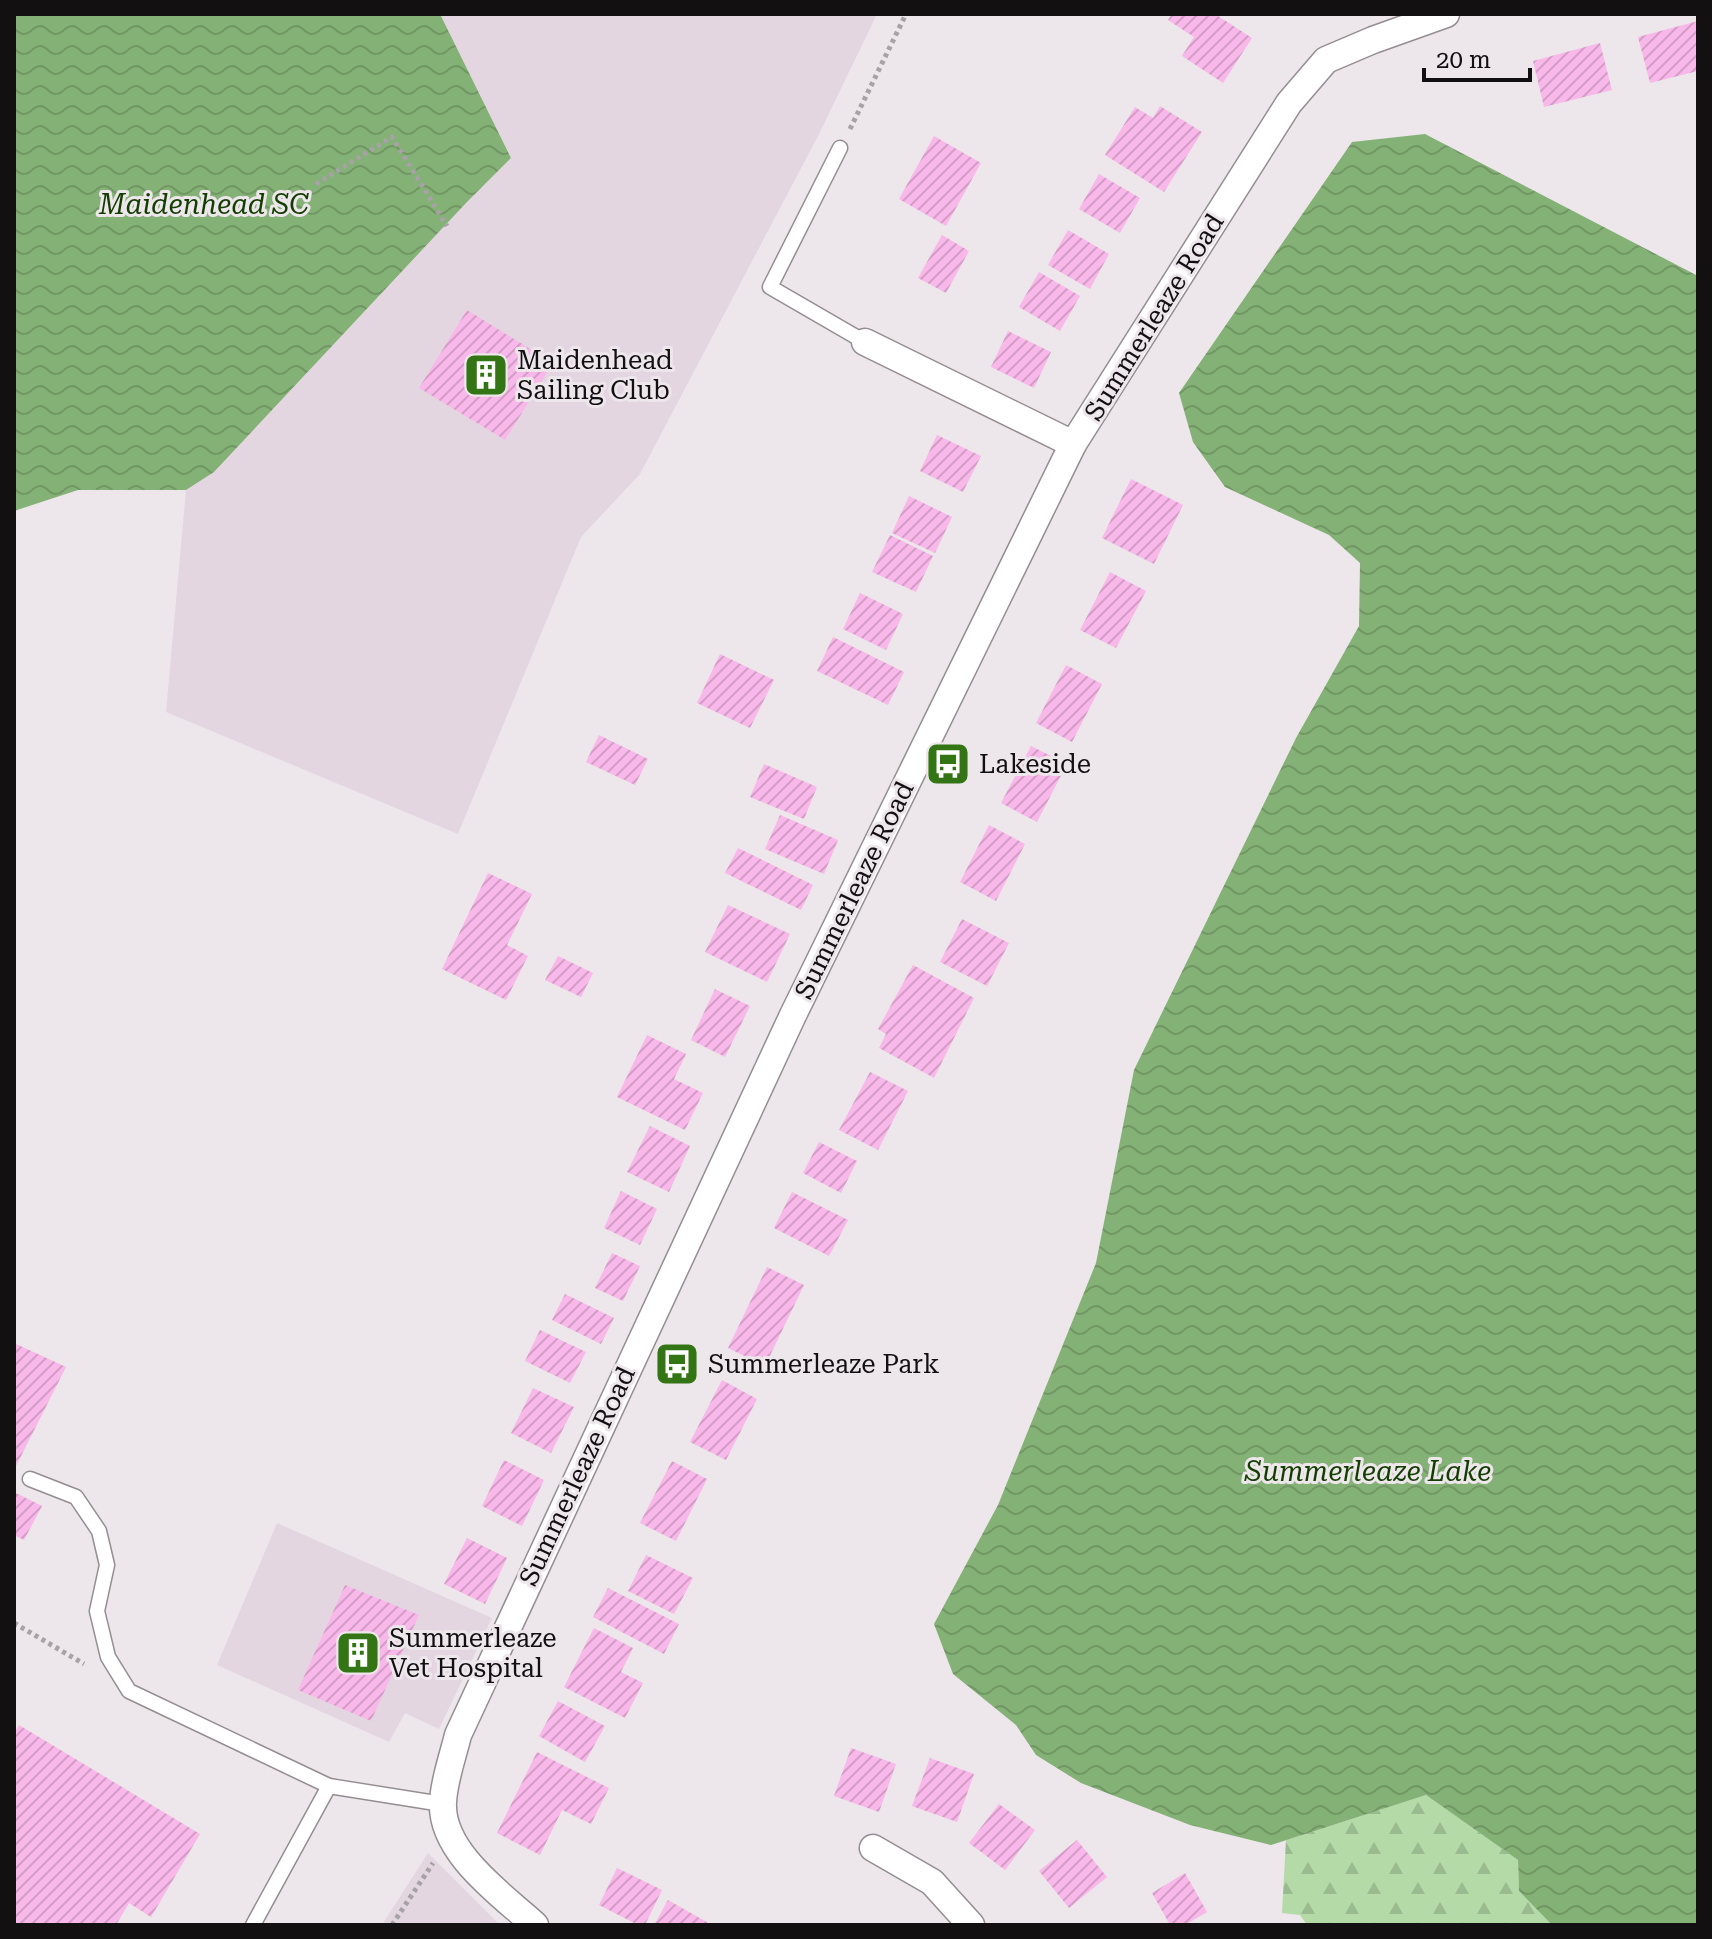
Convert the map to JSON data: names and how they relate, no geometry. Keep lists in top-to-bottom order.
{
  "streets": {
    "street": ["Summerleaze Road"]
  },
  "water": ["Maidenhead SC", "Summerleaze Lake"],
  "places": {
    "building": ["Maidenhead Sailing Club", "Summerleaze Vet Hospital"],
    "bus stop": ["Lakeside", "Summerleaze Park"]
  },
  "scale_bar": "20 m"
}
